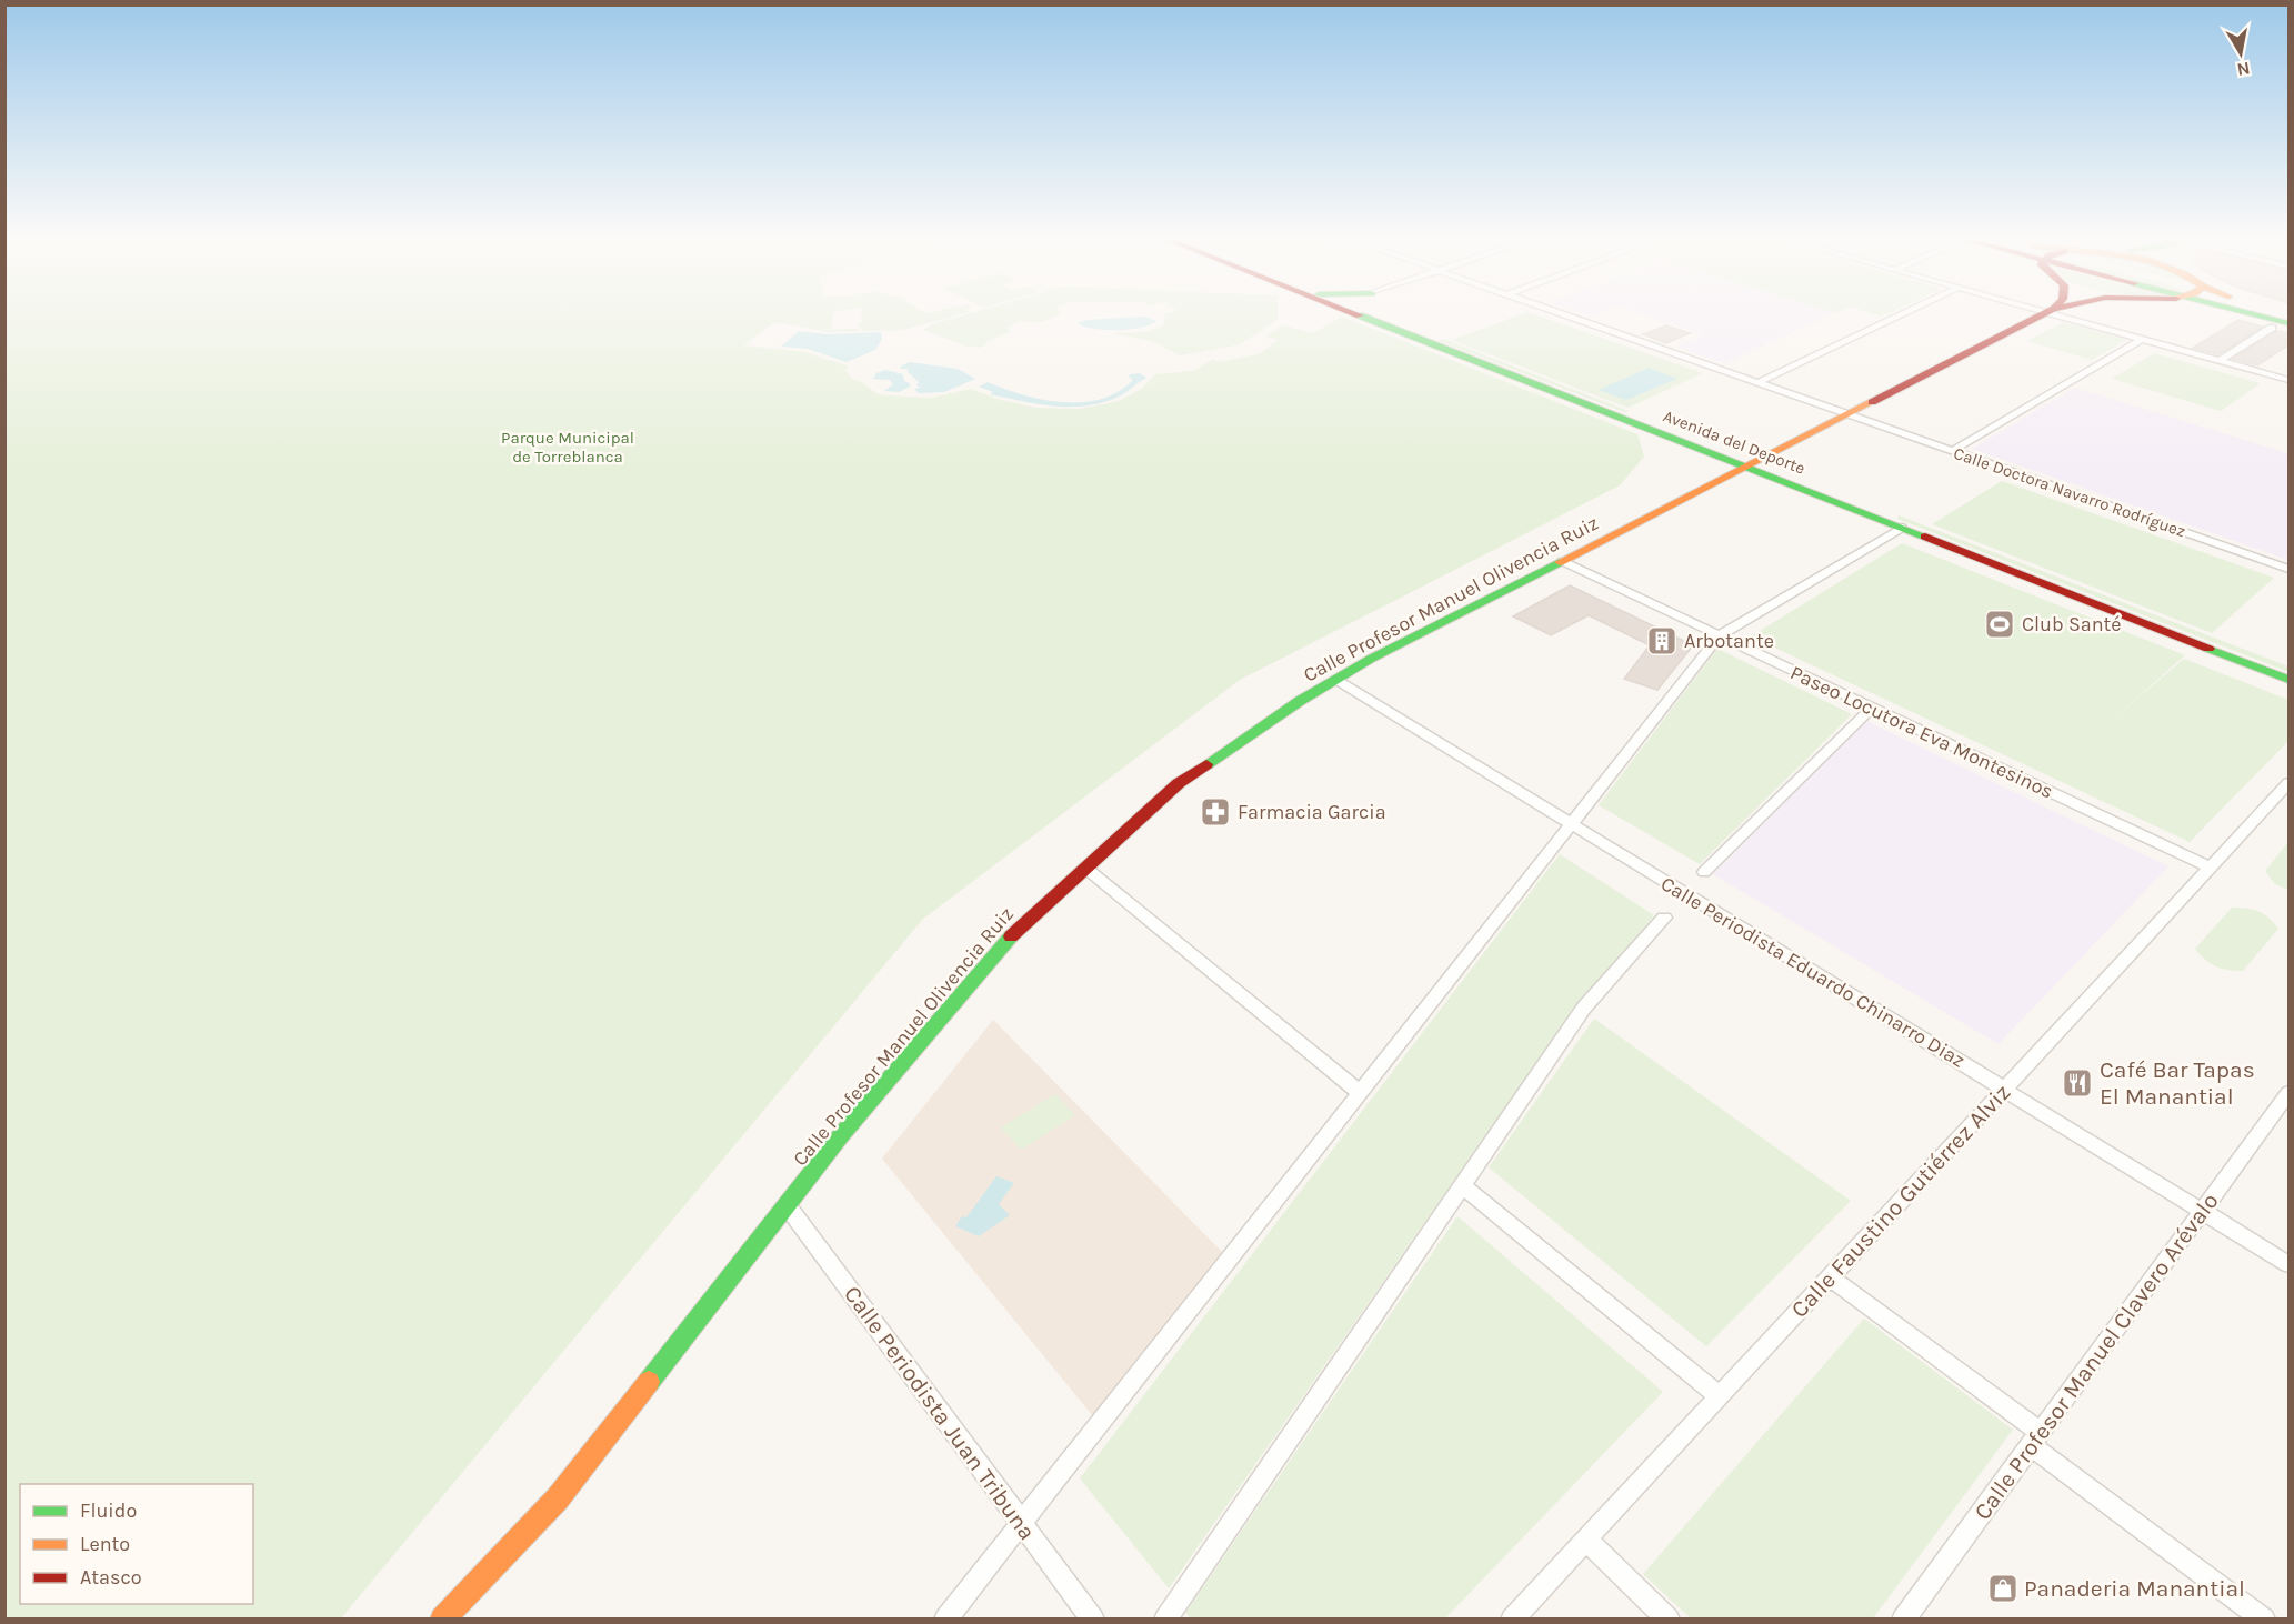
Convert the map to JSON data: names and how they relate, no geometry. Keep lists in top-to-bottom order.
{
  "streets": {
    "street": [
      "Avenida del Deporte",
      "Calle Doctora Navarro Rodríguez",
      "Calle Profesor Manuel Olivencia Ruiz",
      "Paseo Locutora Eva Montesinos",
      "Calle Periodista Eduardo Chinarro Diaz",
      "Calle Faustino Gutiérrez Alviz",
      "Calle Profesor Manuel Clavero Arévalo",
      "Calle Periodista Juan Tribuna"
    ]
  },
  "crossings": [
    ["Avenida del Deporte", "Calle Profesor Manuel Olivencia Ruiz"],
    ["Calle Doctora Navarro Rodríguez", "Calle Profesor Manuel Olivencia Ruiz"],
    ["Calle Profesor Manuel Olivencia Ruiz", "Paseo Locutora Eva Montesinos"],
    ["Calle Profesor Manuel Olivencia Ruiz", "Calle Periodista Eduardo Chinarro Diaz"],
    ["Calle Profesor Manuel Olivencia Ruiz", "Calle Periodista Juan Tribuna"],
    ["Paseo Locutora Eva Montesinos", "Calle Faustino Gutiérrez Alviz"],
    ["Calle Periodista Eduardo Chinarro Diaz", "Calle Faustino Gutiérrez Alviz"],
    ["Calle Periodista Eduardo Chinarro Diaz", "Calle Profesor Manuel Clavero Arévalo"]
  ],
  "parks": ["Parque Municipal de Torreblanca"],
  "places": {
    "sports": ["Club Santé"],
    "building": ["Arbotante"],
    "pharmacy": ["Farmacia Garcia"],
    "restaurant": ["Café Bar Tapas El Manantial"],
    "shop": ["Panaderia Manantial"]
  },
  "legend": ["Fluido", "Lento", "Atasco"],
  "north": "bottom"
}
